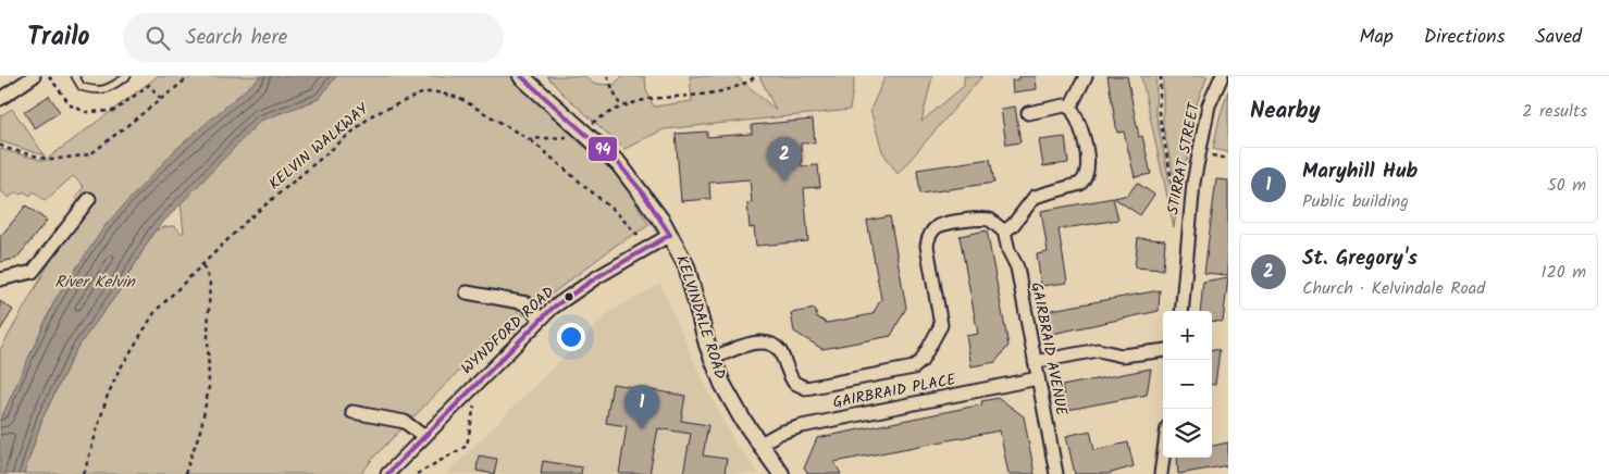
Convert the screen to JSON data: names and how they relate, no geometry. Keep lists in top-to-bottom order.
{
  "streets": {
    "street": [
      "STIRRAT STREET",
      "KELVINDALE ROAD",
      "WYNDFORD ROAD",
      "GAIRBRAID AVENUE",
      "GAIRBRAID PLACE"
    ],
    "path": ["KELVIN WALKWAY"]
  },
  "crossings": [
    ["KELVIN WALKWAY", "WYNDFORD ROAD"],
    ["KELVINDALE ROAD", "WYNDFORD ROAD"],
    ["KELVINDALE ROAD", "GAIRBRAID PLACE"],
    ["GAIRBRAID AVENUE", "GAIRBRAID PLACE"]
  ],
  "water": ["River Kelvin"],
  "lines": ["transit line 94"],
  "page": {
    "header": "Trailo",
    "search": "Search here",
    "nav": ["Map", "Directions", "Saved"],
    "heading": ["Nearby", "2 results"],
    "pins": ["2", "1"],
    "list": [
      {
        "mark": "1",
        "name": "Maryhill Hub",
        "note": "Public building",
        "value": "50 m"
      },
      {
        "mark": "2",
        "name": "St. Gregory's",
        "note": "Church · Kelvindale Road",
        "value": "120 m"
      }
    ],
    "map_buttons": ["+", "−"]
  }
}
